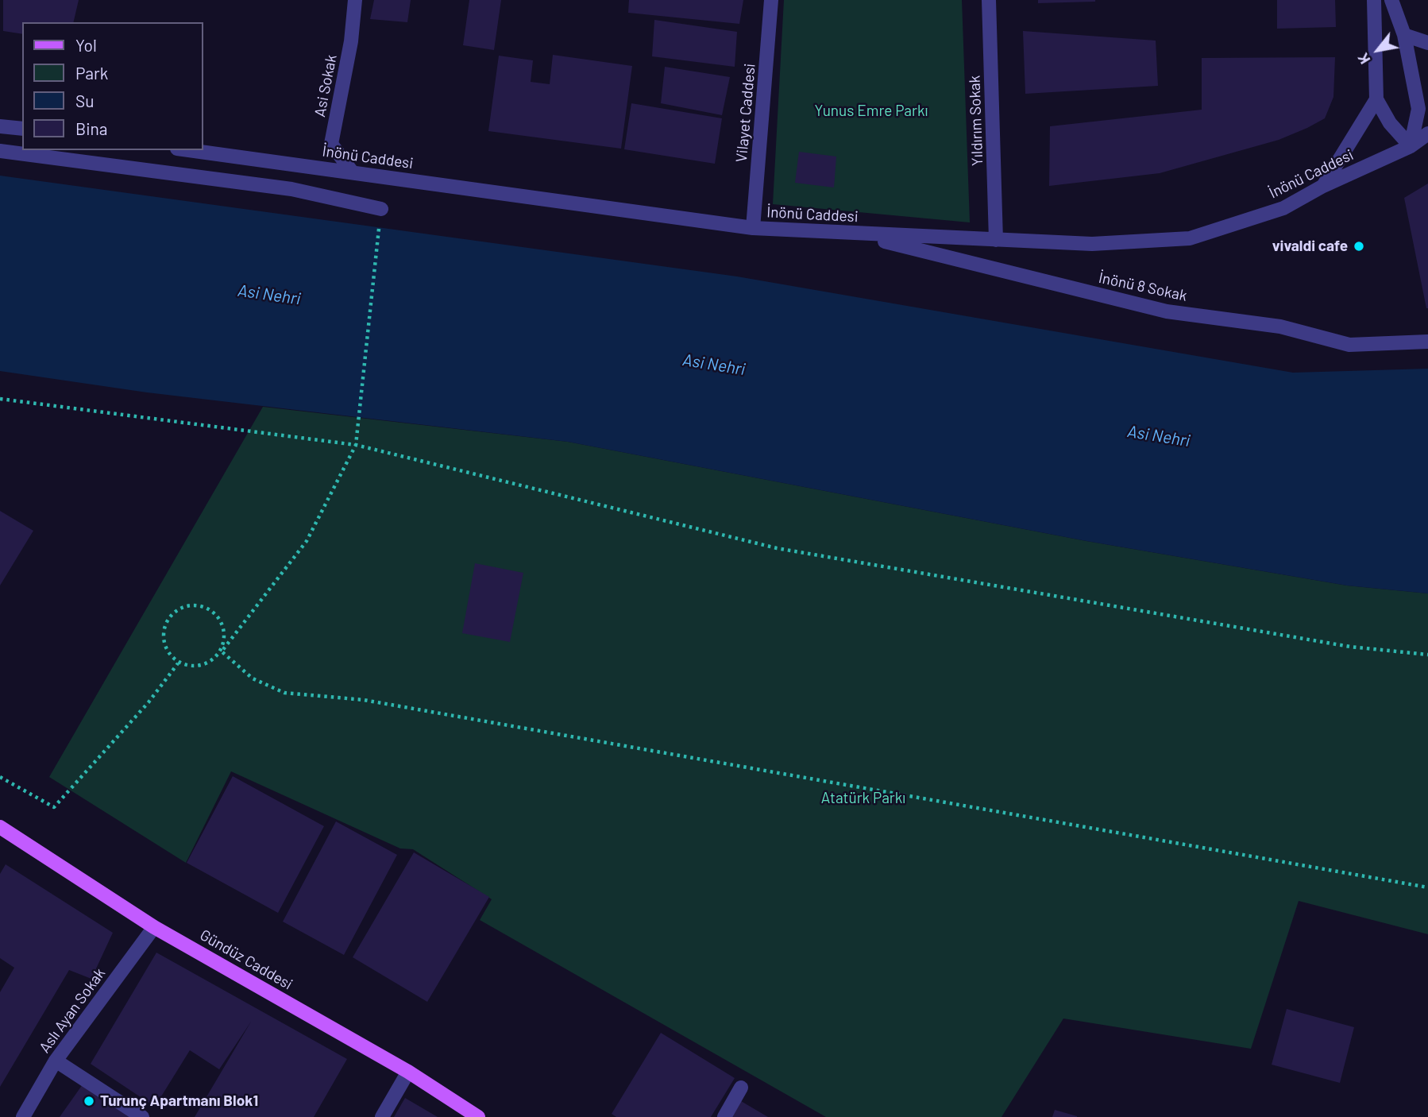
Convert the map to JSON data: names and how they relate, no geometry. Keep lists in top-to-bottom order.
{
  "streets": {
    "main road": ["Gündüz Caddesi"],
    "street": [
      "Asi Sokak",
      "Vilayet Caddesi",
      "Yıldırım Sokak",
      "İnönü Caddesi",
      "İnönü 8 Sokak",
      "Aslı Ayan Sokak"
    ]
  },
  "crossings": [
    ["Asi Sokak", "İnönü Caddesi"],
    ["Vilayet Caddesi", "İnönü Caddesi"],
    ["Yıldırım Sokak", "İnönü Caddesi"],
    ["İnönü Caddesi", "İnönü 8 Sokak"],
    ["Gündüz Caddesi", "Aslı Ayan Sokak"]
  ],
  "water": ["Asi Nehri"],
  "parks": ["Yunus Emre Parkı", "Atatürk Parkı"],
  "places": ["vivaldi cafe", "Turunç Apartmanı Blok1"],
  "legend": [
    "Yol",
    "Park",
    "Su",
    "Bina"
  ],
  "north": "bottom left"
}
